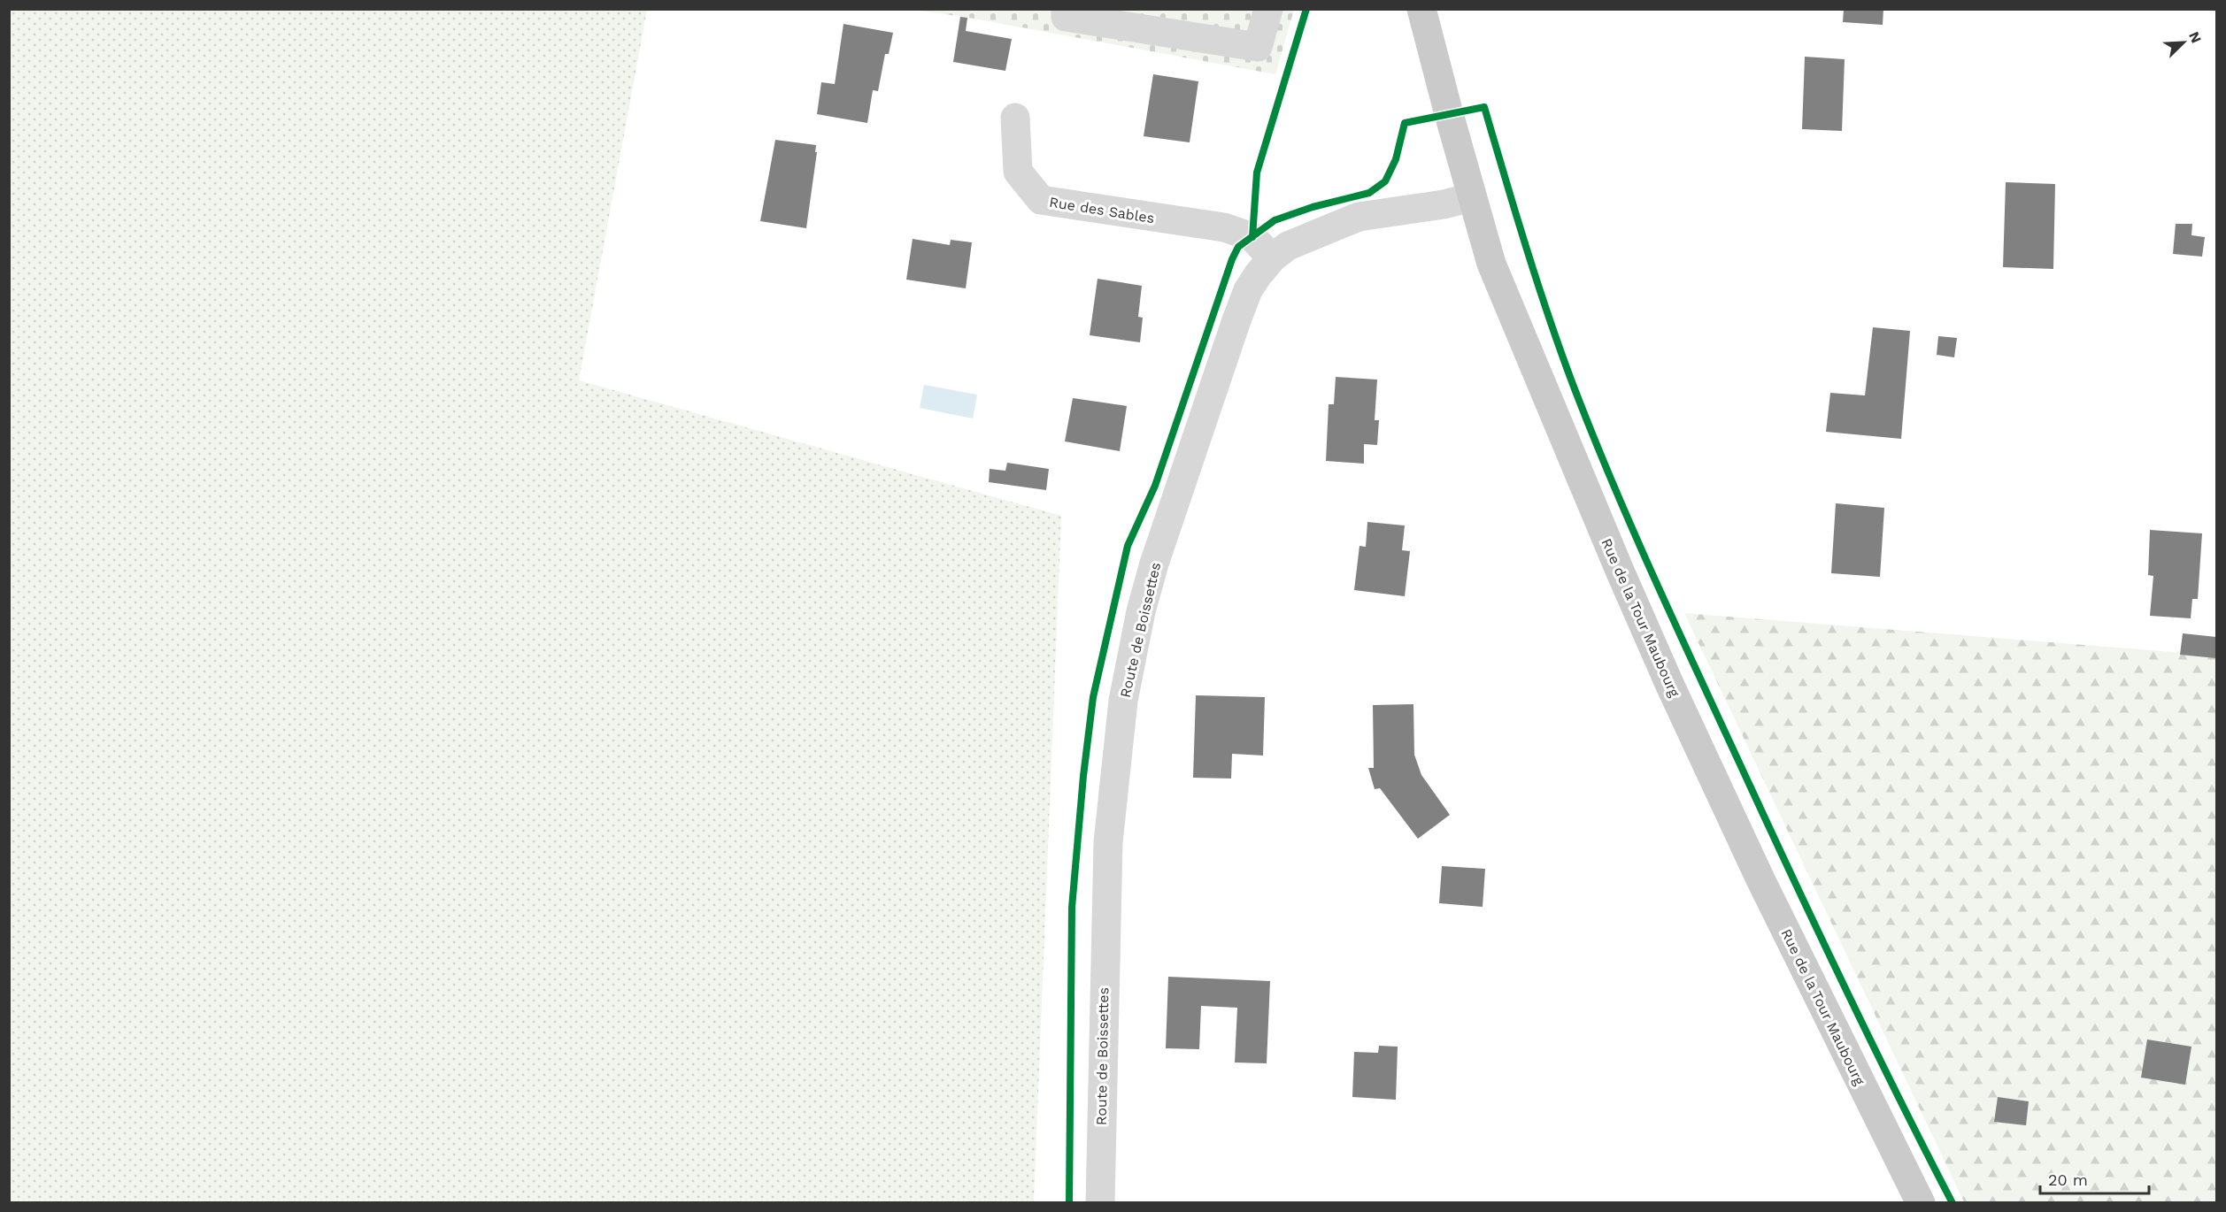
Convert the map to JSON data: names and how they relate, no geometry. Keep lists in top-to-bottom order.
{
  "streets": {
    "main road": ["Rue de la Tour Maubourg"],
    "street": ["Rue des Sables", "Route de Boissettes"]
  },
  "crossings": [
    ["Rue des Sables", "Route de Boissettes"],
    ["Rue de la Tour Maubourg", "Route de Boissettes"]
  ],
  "scale_bar": "20 m",
  "north": "top right"
}
